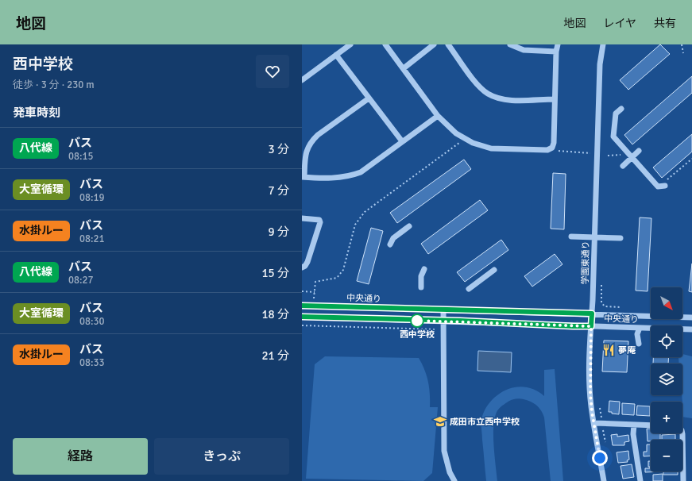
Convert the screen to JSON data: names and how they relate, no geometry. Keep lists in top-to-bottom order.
{
  "streets": {
    "street": ["学園東通り", "中央通り"]
  },
  "crossings": [
    ["学園東通り", "中央通り"]
  ],
  "places": {
    "other": ["西中学校"],
    "restaurant": ["夢庵"],
    "school or university": ["成田市立西中学校"]
  },
  "lines": ["bus line 八代線"],
  "north": "bottom right",
  "page": {
    "header": "地図",
    "nav": ["地図", "レイヤ", "共有"],
    "heading": [
      ["西中学校", "徒歩 · 3 分 · 230 m"],
      "発車時刻"
    ],
    "list": [
      {
        "mark": "八代線",
        "name": "バス",
        "note": "08:15",
        "value": "3 分"
      },
      {
        "mark": "大室循環",
        "name": "バス",
        "note": "08:19",
        "value": "7 分"
      },
      {
        "mark": "水掛ルー",
        "name": "バス",
        "note": "08:21",
        "value": "9 分"
      },
      {
        "mark": "八代線",
        "name": "バス",
        "note": "08:27",
        "value": "15 分"
      },
      {
        "mark": "大室循環",
        "name": "バス",
        "note": "08:30",
        "value": "18 分"
      },
      {
        "mark": "水掛ルー",
        "name": "バス",
        "note": "08:33",
        "value": "21 分"
      }
    ],
    "map_buttons": ["+", "−"],
    "buttons": ["経路", "きっぷ"]
  }
}
